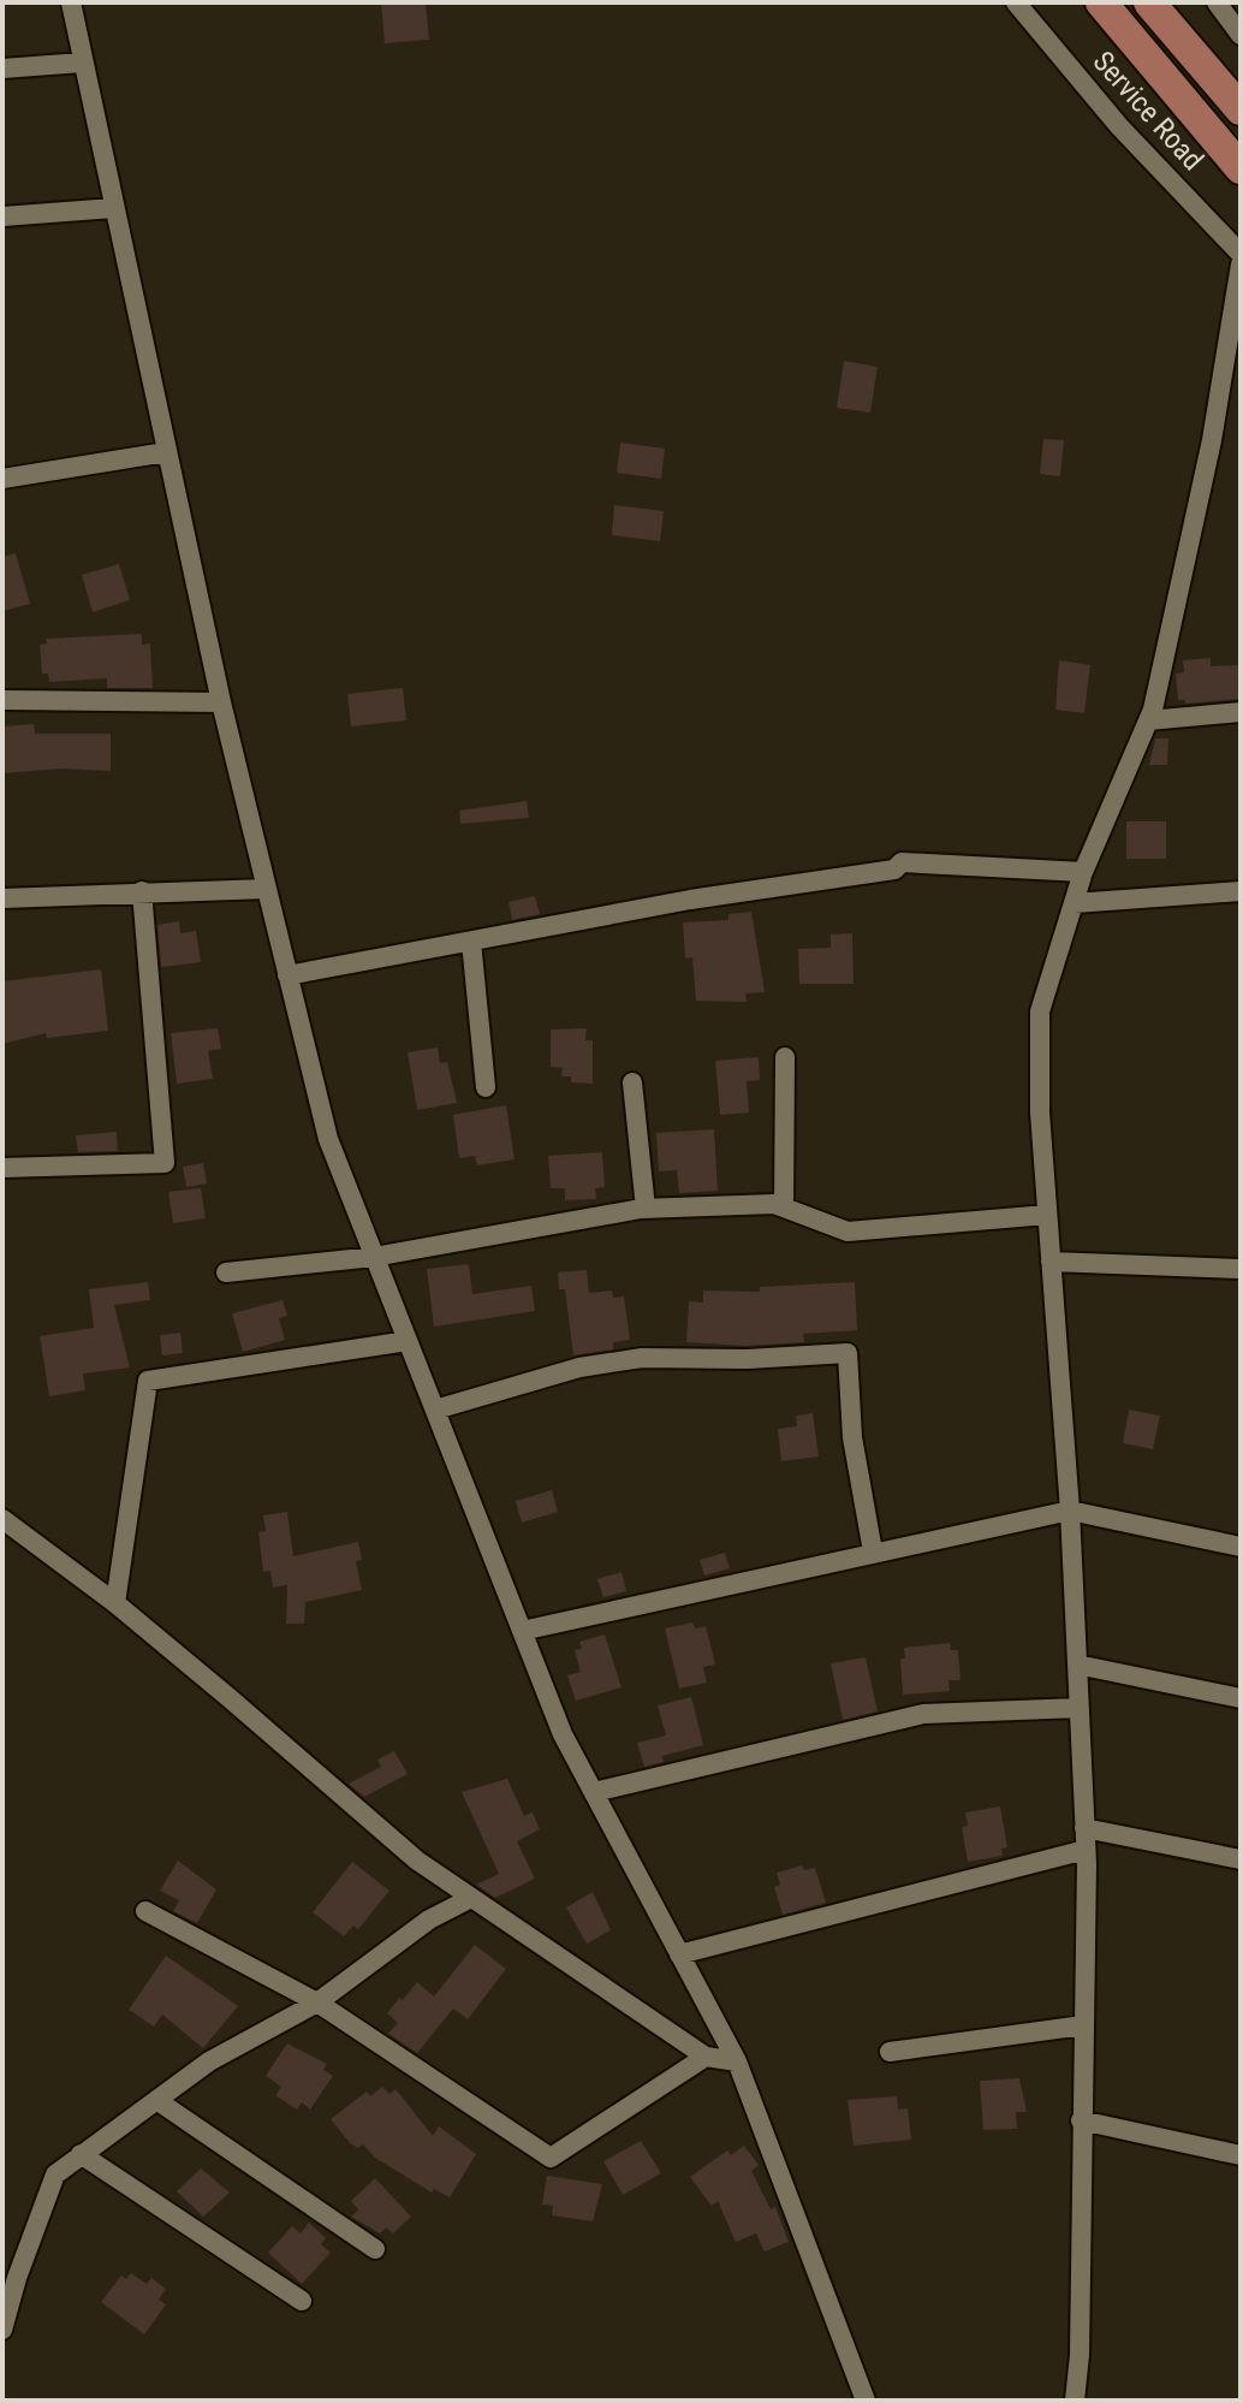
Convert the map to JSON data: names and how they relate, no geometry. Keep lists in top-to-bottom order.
{
  "streets": {
    "street": ["Service Road"]
  }
}
